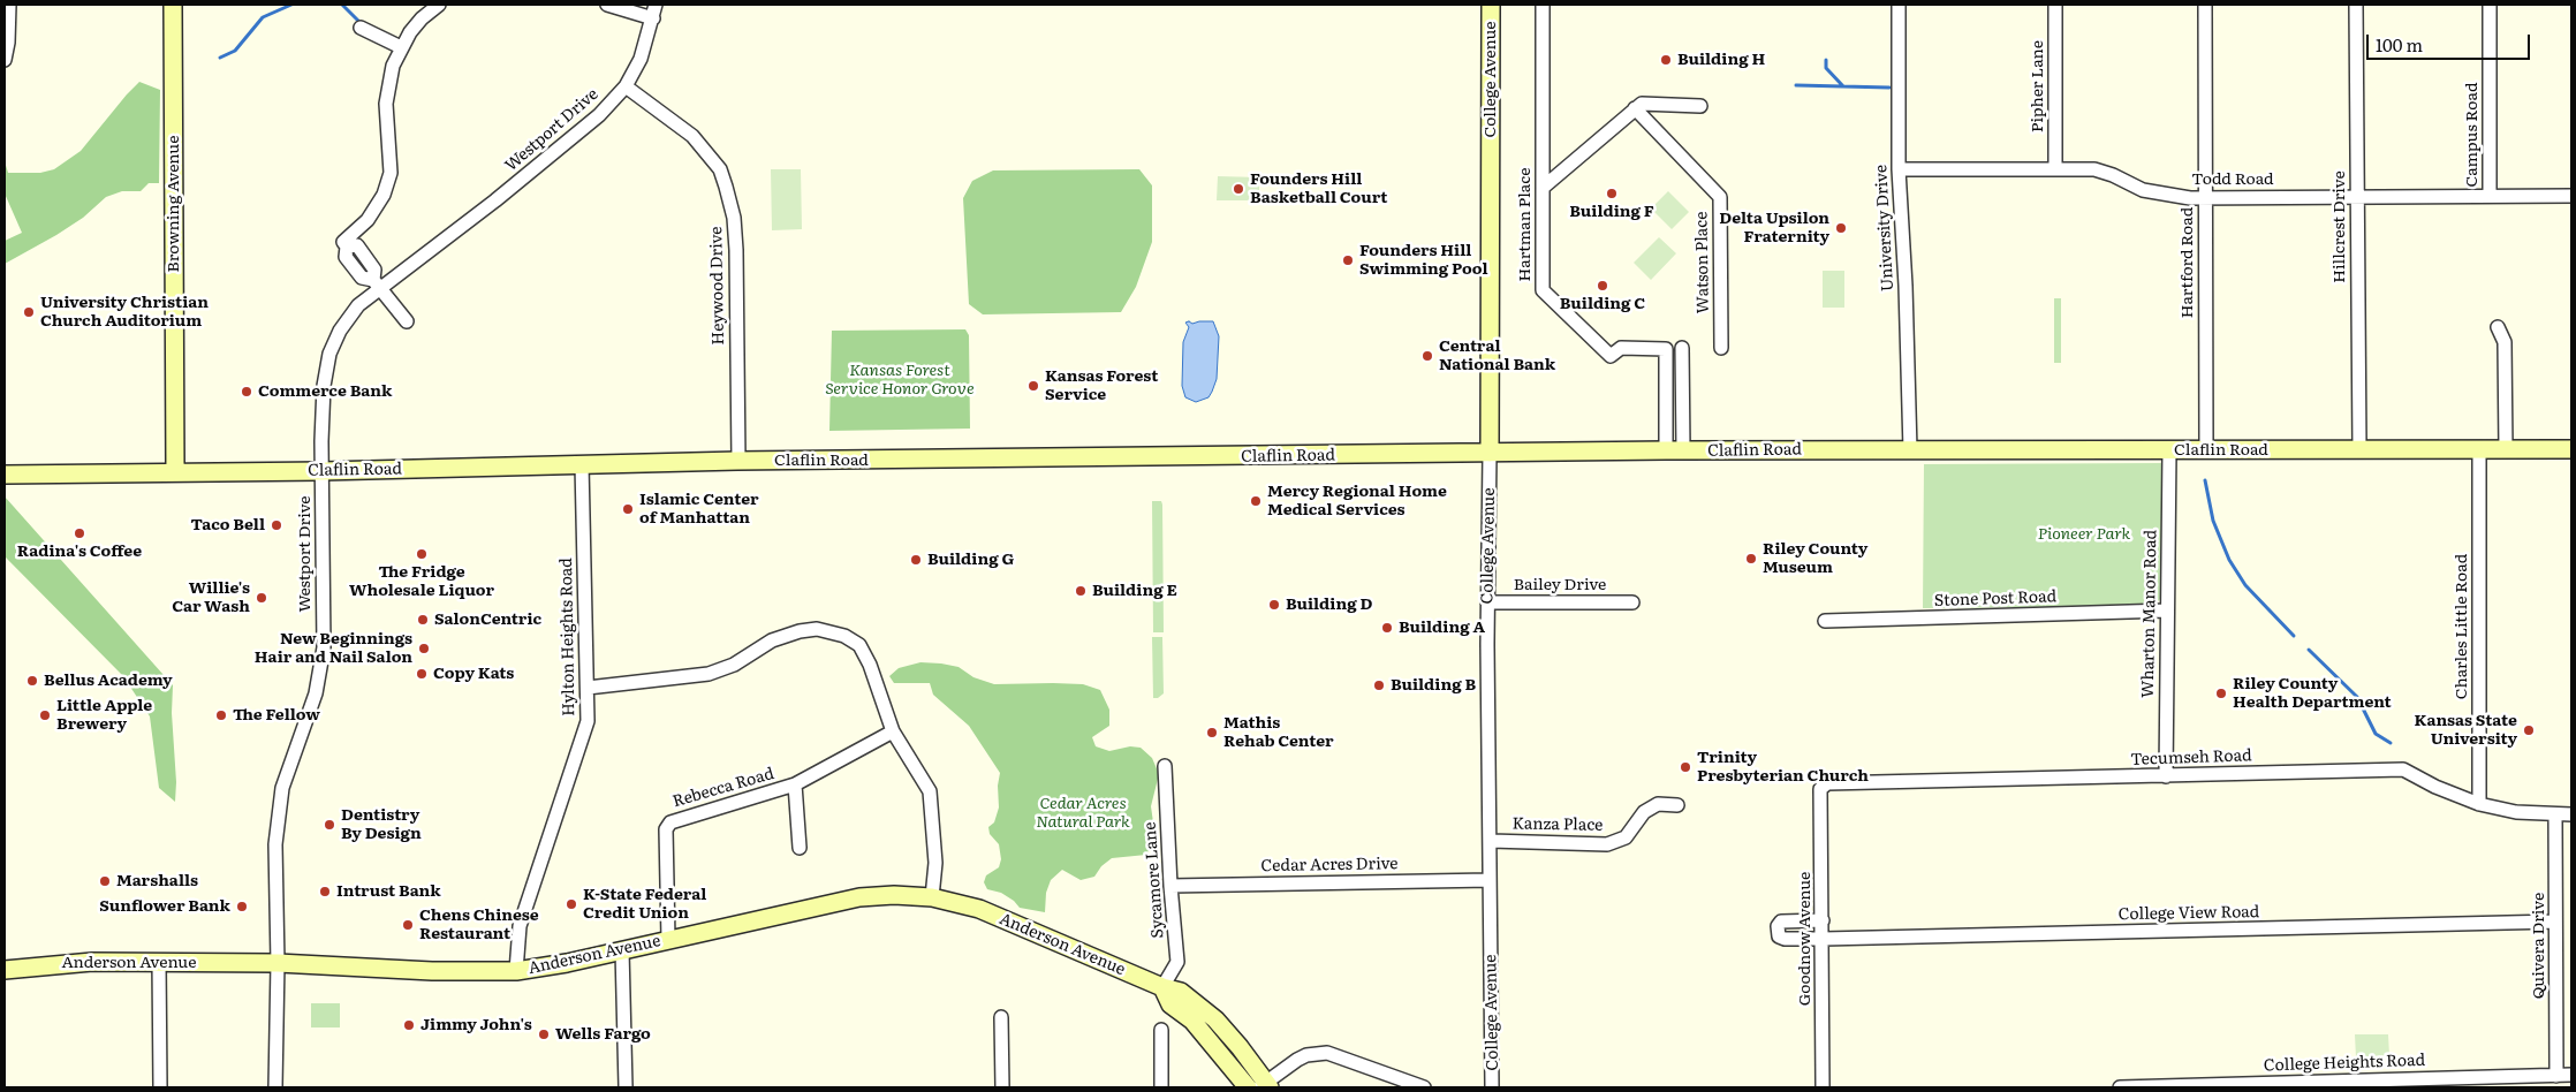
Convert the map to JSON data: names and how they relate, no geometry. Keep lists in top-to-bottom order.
{
  "streets": {
    "street": [
      "College Avenue",
      "Pipher Lane",
      "Westport Drive",
      "Campus Road",
      "Todd Road",
      "Browning Avenue",
      "Hartman Place",
      "Hillcrest Drive",
      "University Drive",
      "Watson Place",
      "Hartford Road",
      "Heywood Drive",
      "Claflin Road",
      "Bailey Drive",
      "Stone Post Road",
      "Wharton Manor Road",
      "Charles Little Road",
      "Hylton Heights Road",
      "Tecumseh Road",
      "Rebecca Road",
      "Kanza Place",
      "Cedar Acres Drive",
      "Sycamore Lane",
      "College View Road",
      "Goodnow Avenue",
      "Anderson Avenue",
      "Quivera Drive",
      "College Heights Road"
    ]
  },
  "crossings": [
    ["College Avenue", "Claflin Road"],
    ["College Avenue", "Bailey Drive"],
    ["College Avenue", "Kanza Place"],
    ["College Avenue", "Cedar Acres Drive"],
    ["Pipher Lane", "Todd Road"],
    ["Westport Drive", "Heywood Drive"],
    ["Westport Drive", "Claflin Road"],
    ["Westport Drive", "Anderson Avenue"],
    ["Campus Road", "Todd Road"],
    ["Todd Road", "Hillcrest Drive"],
    ["Todd Road", "University Drive"],
    ["Todd Road", "Hartford Road"],
    ["Browning Avenue", "Claflin Road"],
    ["Hartman Place", "Claflin Road"],
    ["Hillcrest Drive", "Claflin Road"],
    ["University Drive", "Claflin Road"],
    ["Hartford Road", "Claflin Road"],
    ["Heywood Drive", "Claflin Road"],
    ["Claflin Road", "Wharton Manor Road"],
    ["Claflin Road", "Charles Little Road"],
    ["Claflin Road", "Hylton Heights Road"],
    ["Stone Post Road", "Wharton Manor Road"],
    ["Wharton Manor Road", "Tecumseh Road"],
    ["Charles Little Road", "Tecumseh Road"],
    ["Hylton Heights Road", "Anderson Avenue"],
    ["Tecumseh Road", "Goodnow Avenue"],
    ["Tecumseh Road", "Quivera Drive"],
    ["Rebecca Road", "Anderson Avenue"],
    ["Cedar Acres Drive", "Sycamore Lane"],
    ["Sycamore Lane", "Anderson Avenue"],
    ["College View Road", "Goodnow Avenue"],
    ["College View Road", "Quivera Drive"],
    ["Quivera Drive", "College Heights Road"]
  ],
  "parks": ["Kansas Forest Service Honor Grove", "Pioneer Park", "Cedar Acres Natural Park"],
  "places": [
    "Building H",
    "Founders Hill Basketball Court",
    "Building F",
    "Delta Upsilon Fraternity",
    "Founders Hill Swimming Pool",
    "Building C",
    "University Christian Church Auditorium",
    "Central National Bank",
    "Kansas Forest Service",
    "Commerce Bank",
    "Mercy Regional Home Medical Services",
    "Islamic Center of Manhattan",
    "Taco Bell",
    "Radina's Coffee",
    "The Fridge Wholesale Liquor",
    "Riley County Museum",
    "Building G",
    "Building E",
    "Willie's Car Wash",
    "Building D",
    "SalonCentric",
    "Building A",
    "New Beginnings Hair and Nail Salon",
    "Copy Kats",
    "Bellus Academy",
    "Building B",
    "Riley County Health Department",
    "Little Apple Brewery",
    "The Fellow",
    "Kansas State University",
    "Mathis Rehab Center",
    "Trinity Presbyterian Church",
    "Dentistry By Design",
    "Marshalls",
    "Intrust Bank",
    "K-State Federal Credit Union",
    "Sunflower Bank",
    "Chens Chinese Restaurant",
    "Jimmy John's",
    "Wells Fargo"
  ],
  "scale_bar": "100 m"
}
